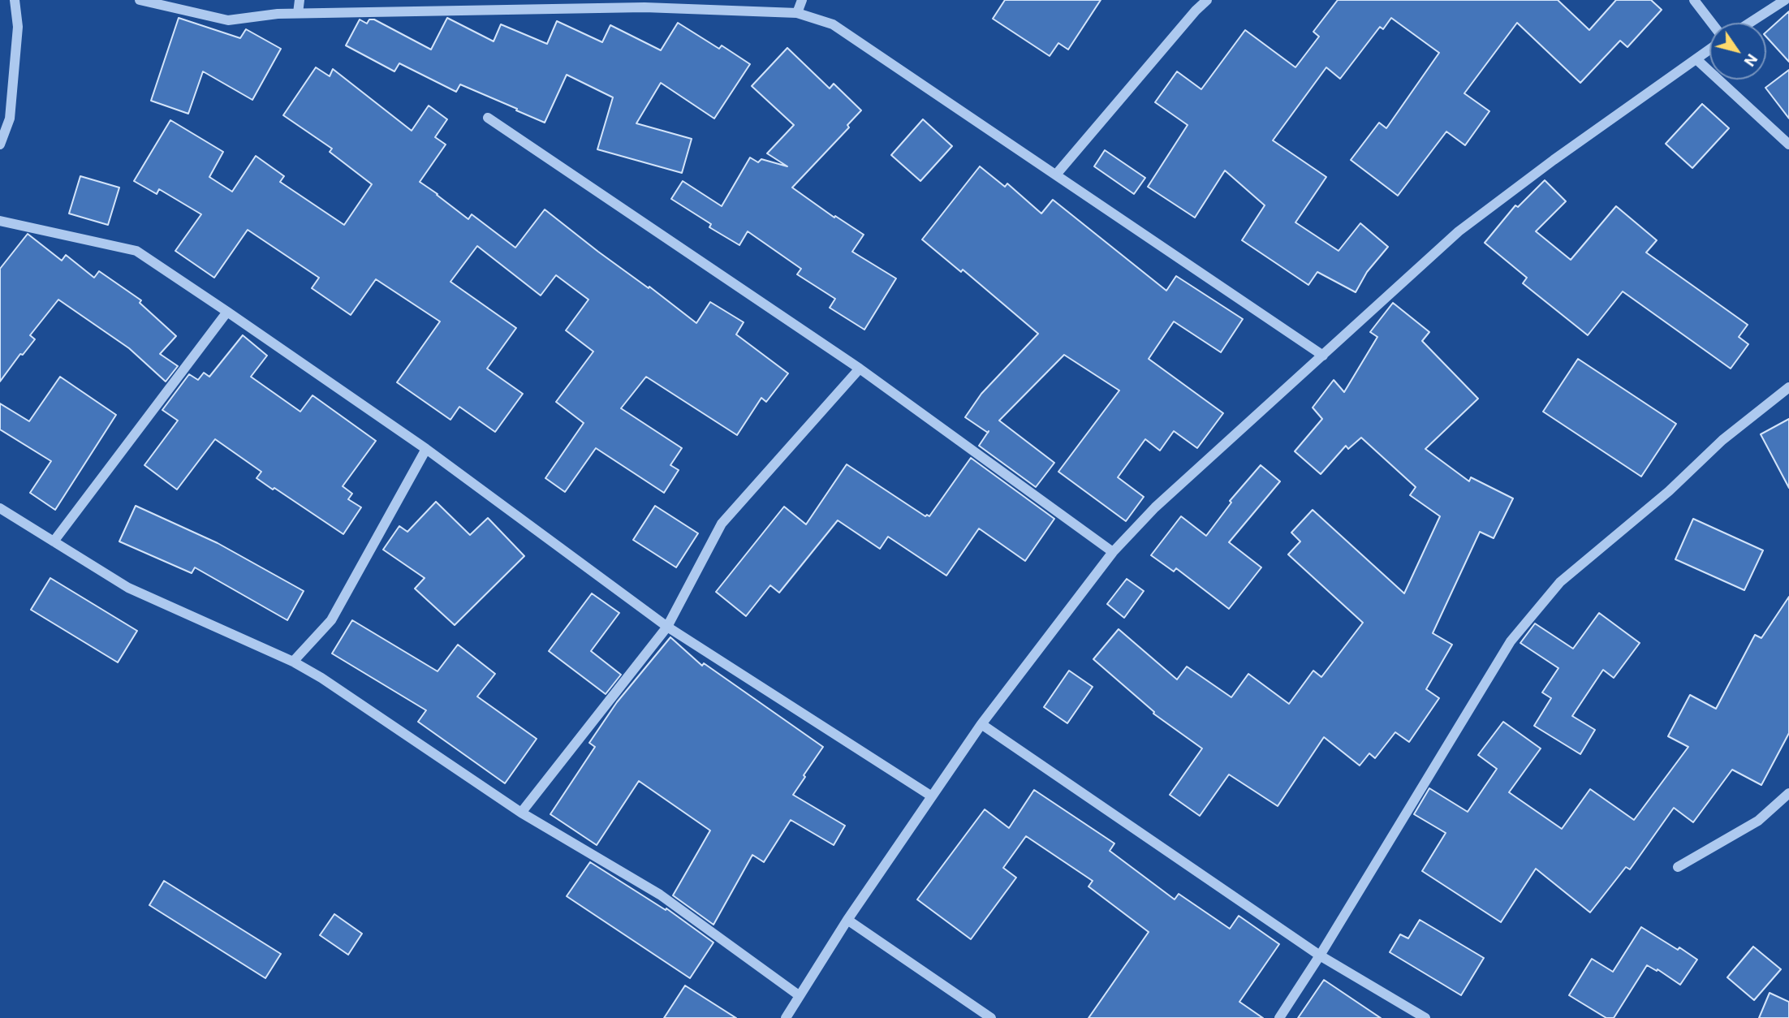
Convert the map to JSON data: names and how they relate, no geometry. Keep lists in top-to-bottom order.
{
  "north": "bottom right"
}
